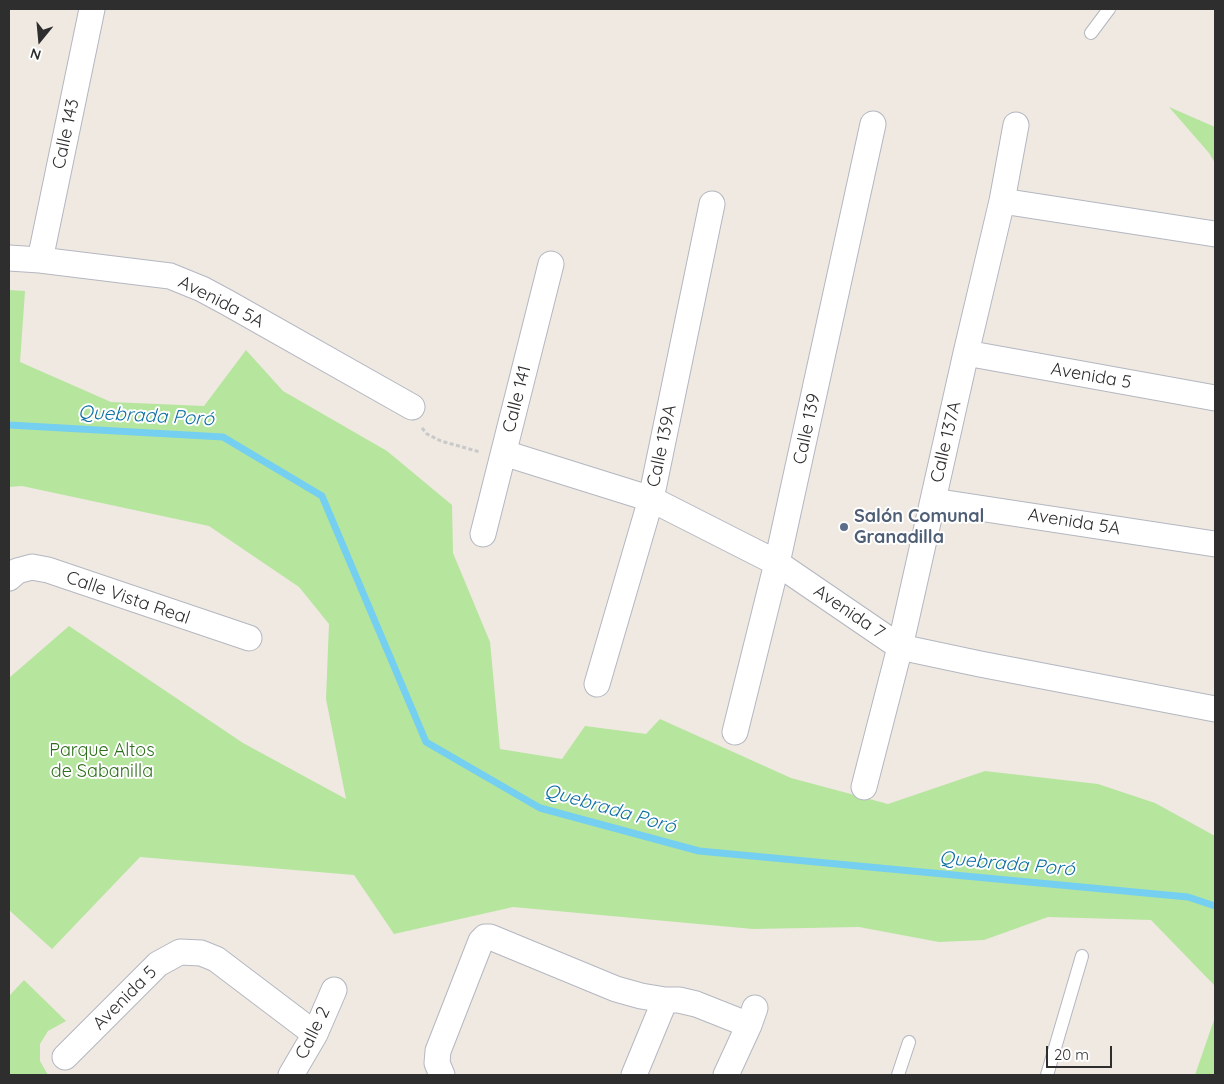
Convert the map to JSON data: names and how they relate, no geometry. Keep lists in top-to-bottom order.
{
  "streets": {
    "street": [
      "Calle 143",
      "Avenida 5A",
      "Avenida 5",
      "Calle 141",
      "Calle 139",
      "Calle 137A",
      "Calle 139A",
      "Calle Vista Real",
      "Avenida 7",
      "Calle 2"
    ]
  },
  "crossings": [
    ["Calle 143", "Avenida 5A"],
    ["Avenida 5A", "Calle 137A"],
    ["Avenida 5", "Calle 137A"],
    ["Avenida 5", "Calle 2"],
    ["Calle 141", "Avenida 7"],
    ["Calle 139", "Avenida 7"],
    ["Calle 137A", "Avenida 7"],
    ["Calle 139A", "Avenida 7"]
  ],
  "water": ["Quebrada Poró"],
  "parks": ["Parque Altos de Sabanilla"],
  "places": ["Salón Comunal Granadilla"],
  "scale_bar": "20 m",
  "north": "bottom"
}
